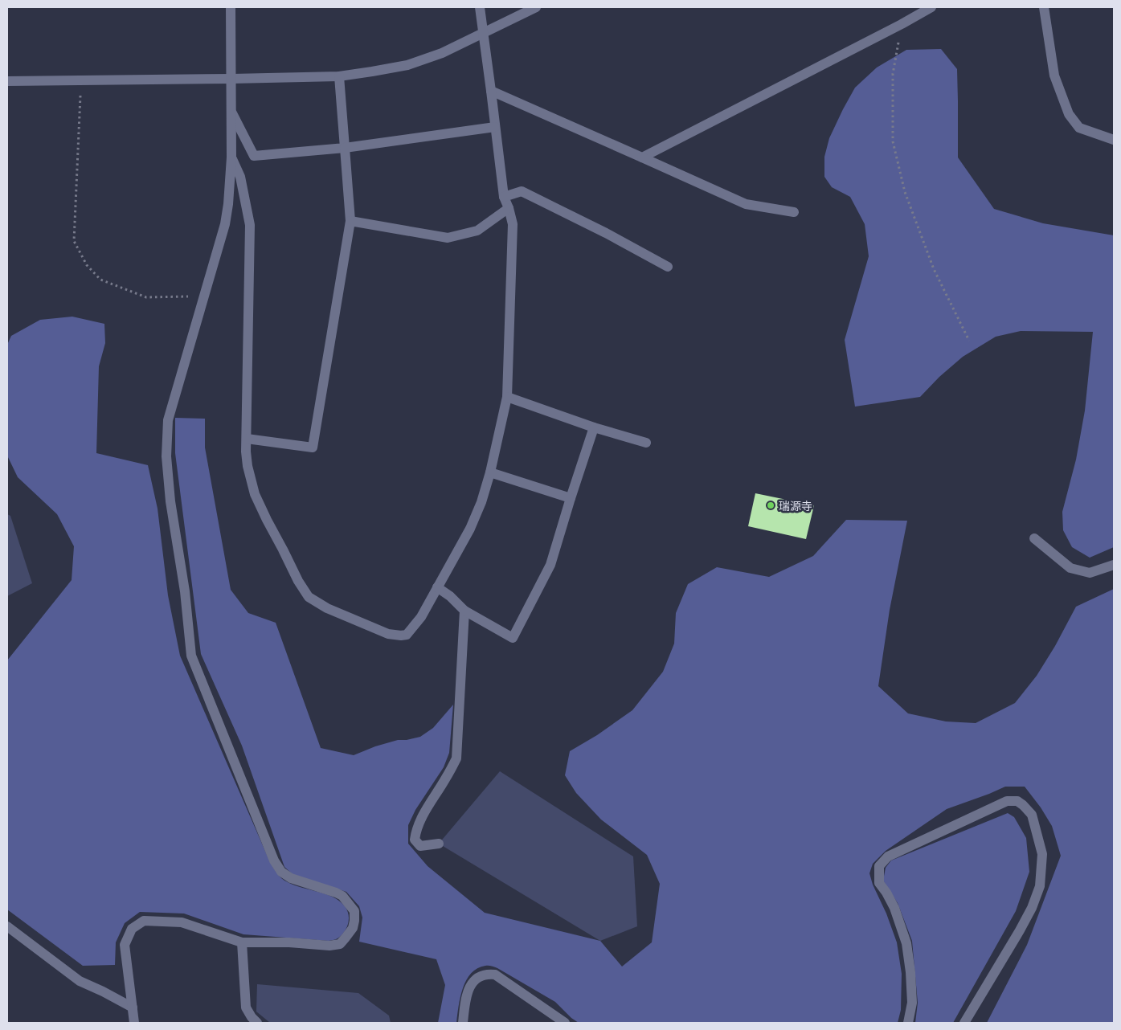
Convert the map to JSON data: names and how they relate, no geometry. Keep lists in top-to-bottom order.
{
  "places": ["瑞源寺"]
}
